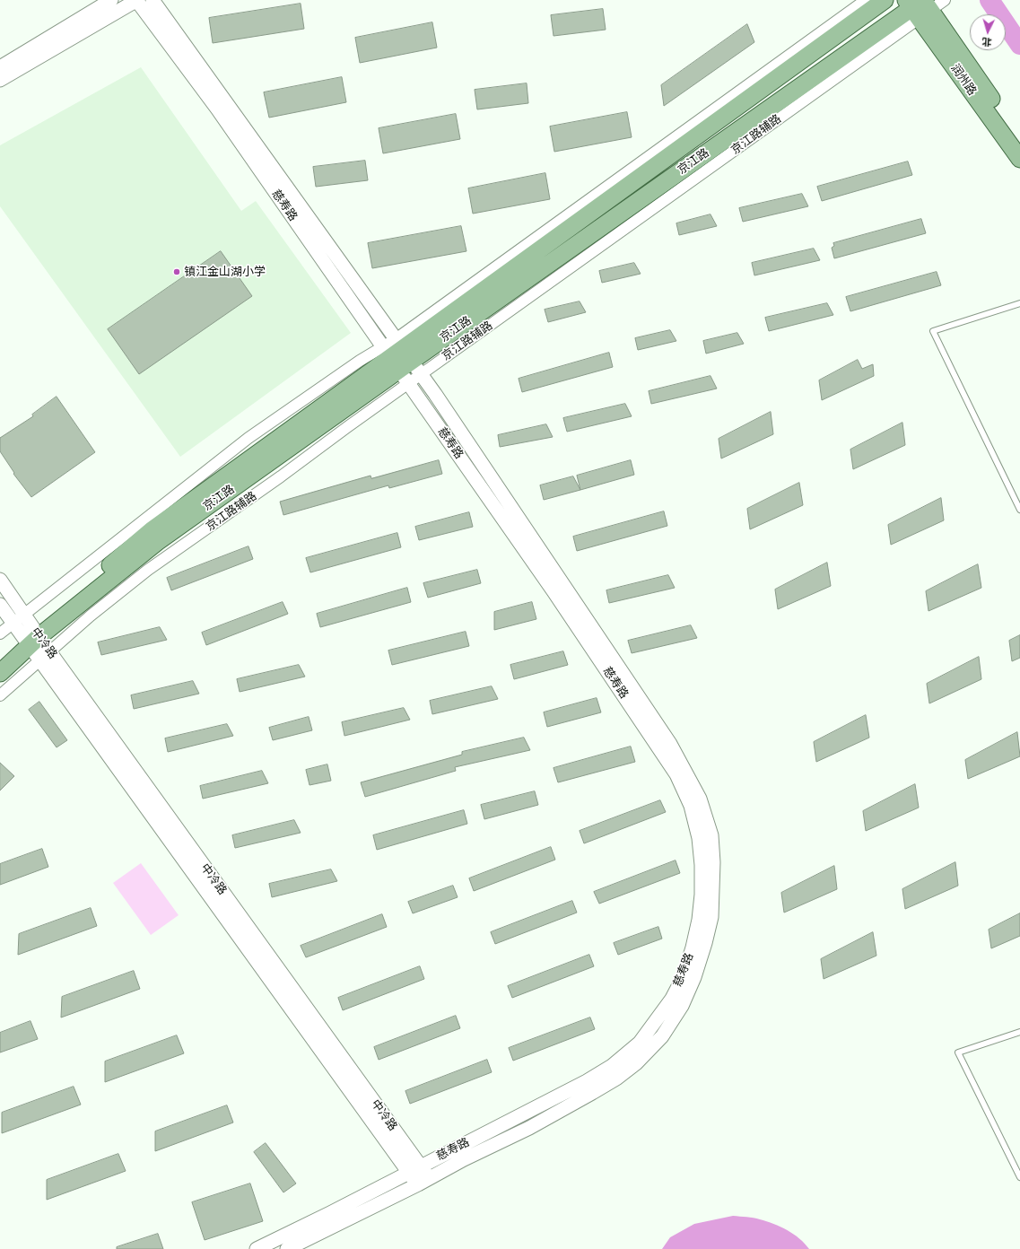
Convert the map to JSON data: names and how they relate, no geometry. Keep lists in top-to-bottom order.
{
  "streets": {
    "main road": ["润州路", "京江路"],
    "street": ["京江路辅路", "慈寿路", "中冷路"]
  },
  "crossings": [
    ["润州路", "京江路"],
    ["京江路辅路", "京江路"],
    ["京江路辅路", "慈寿路"],
    ["京江路辅路", "中冷路"],
    ["京江路", "慈寿路"],
    ["京江路", "中冷路"],
    ["慈寿路", "中冷路"]
  ],
  "places": ["镇江金山湖小学"],
  "north": "bottom"
}
